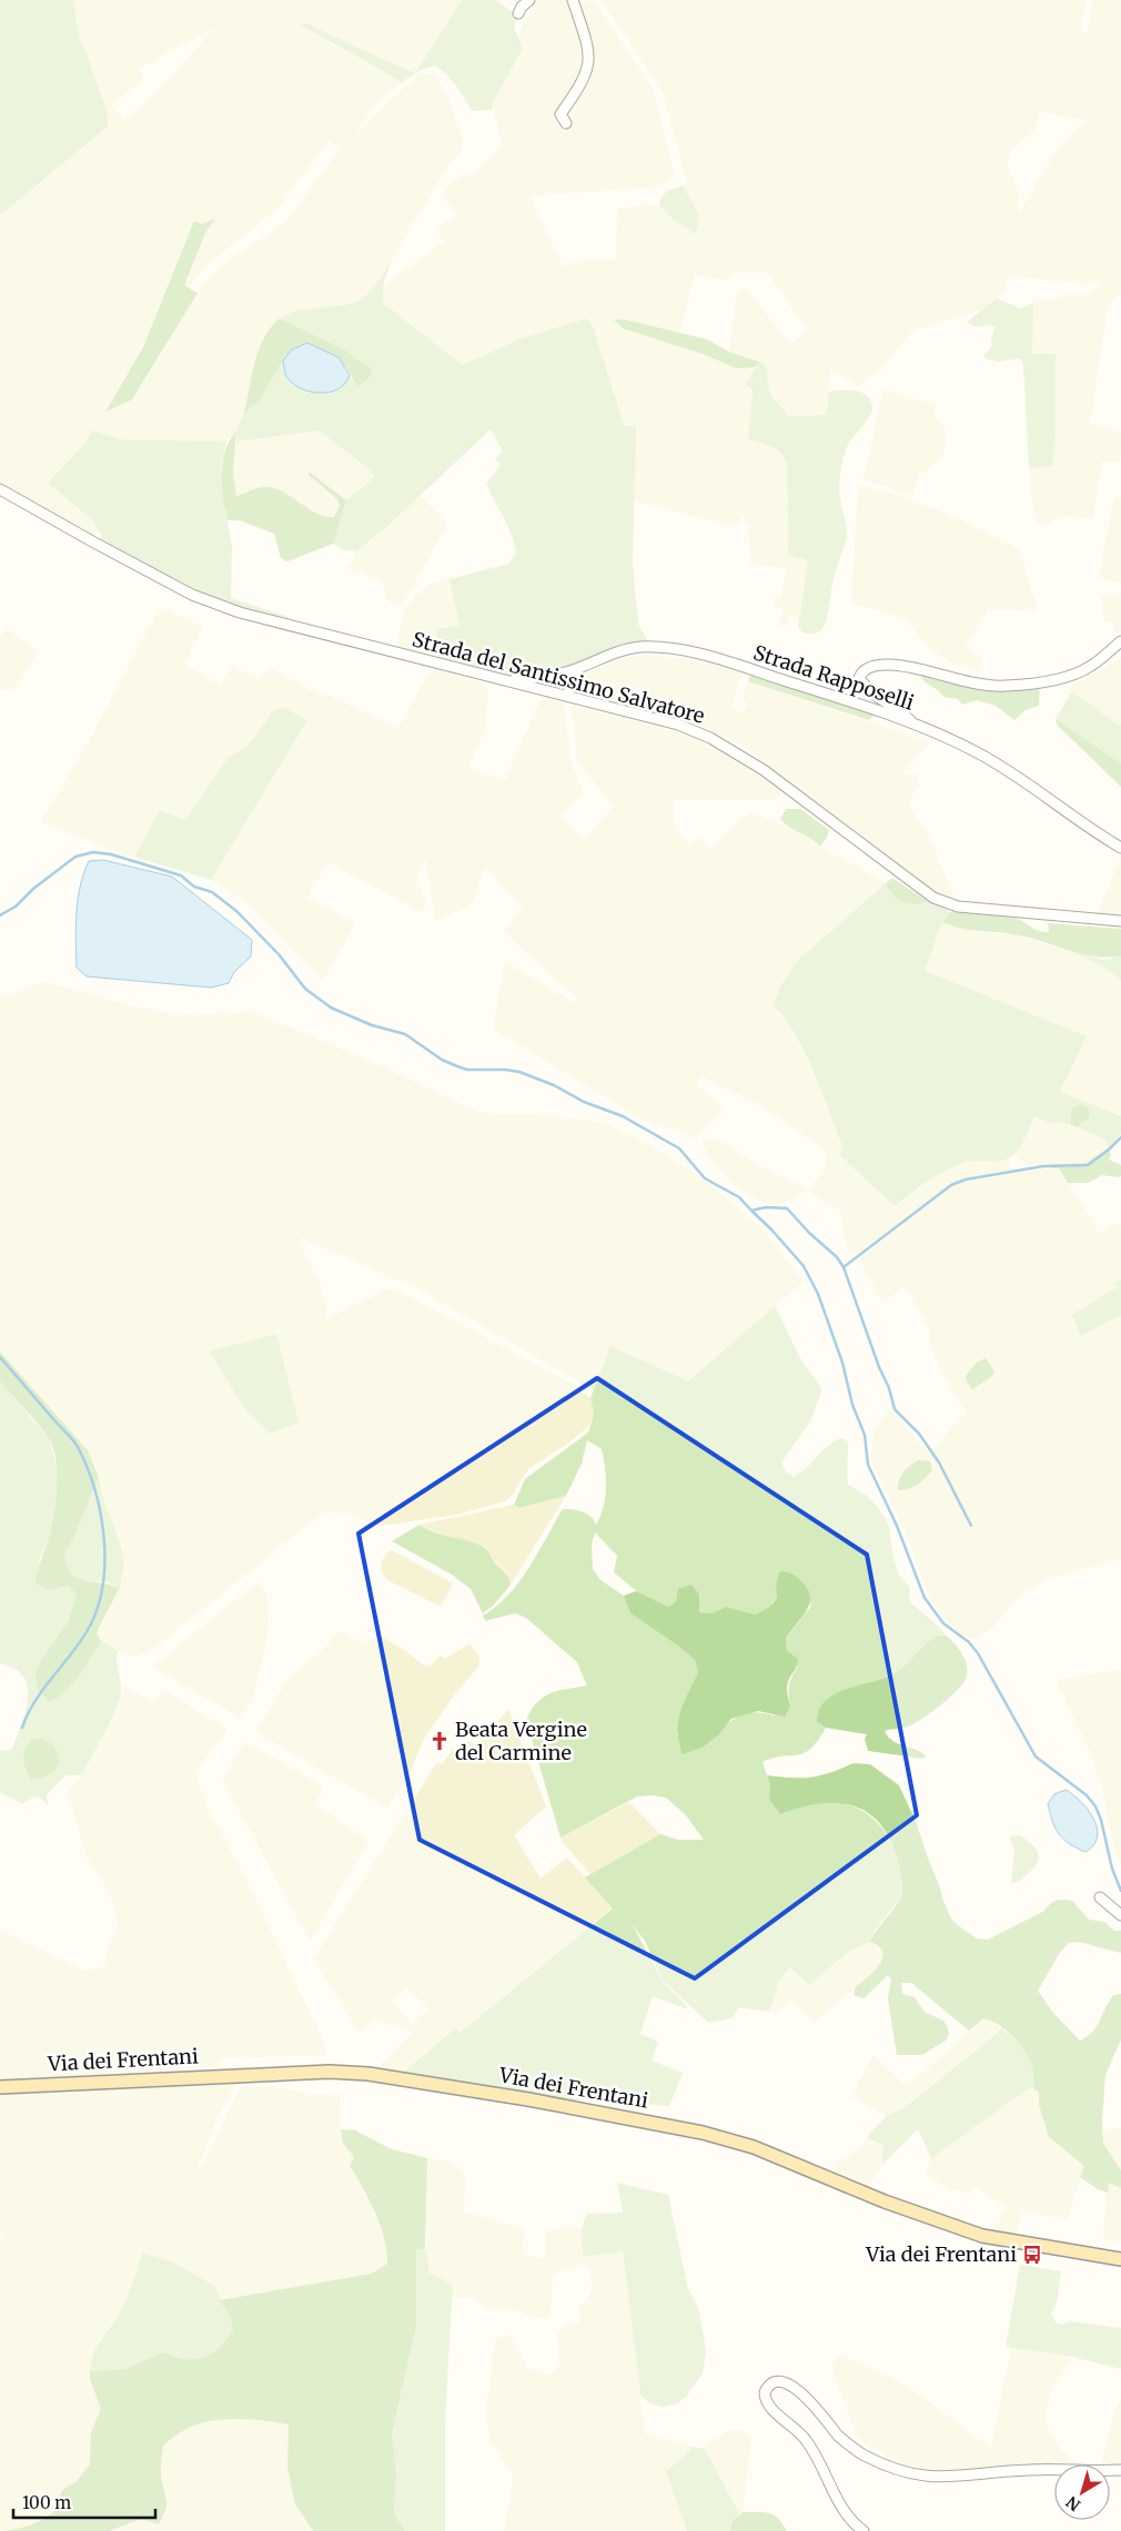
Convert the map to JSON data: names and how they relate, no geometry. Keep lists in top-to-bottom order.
{
  "streets": {
    "main road": ["Via dei Frentani"],
    "street": ["Strada del Santissimo Salvatore", "Strada Rapposelli"]
  },
  "crossings": [
    ["Strada del Santissimo Salvatore", "Strada Rapposelli"]
  ],
  "places": {
    "church": ["Beata Vergine del Carmine"],
    "bus stop": ["Via dei Frentani"]
  },
  "scale_bar": "100 m",
  "north": "bottom left"
}
